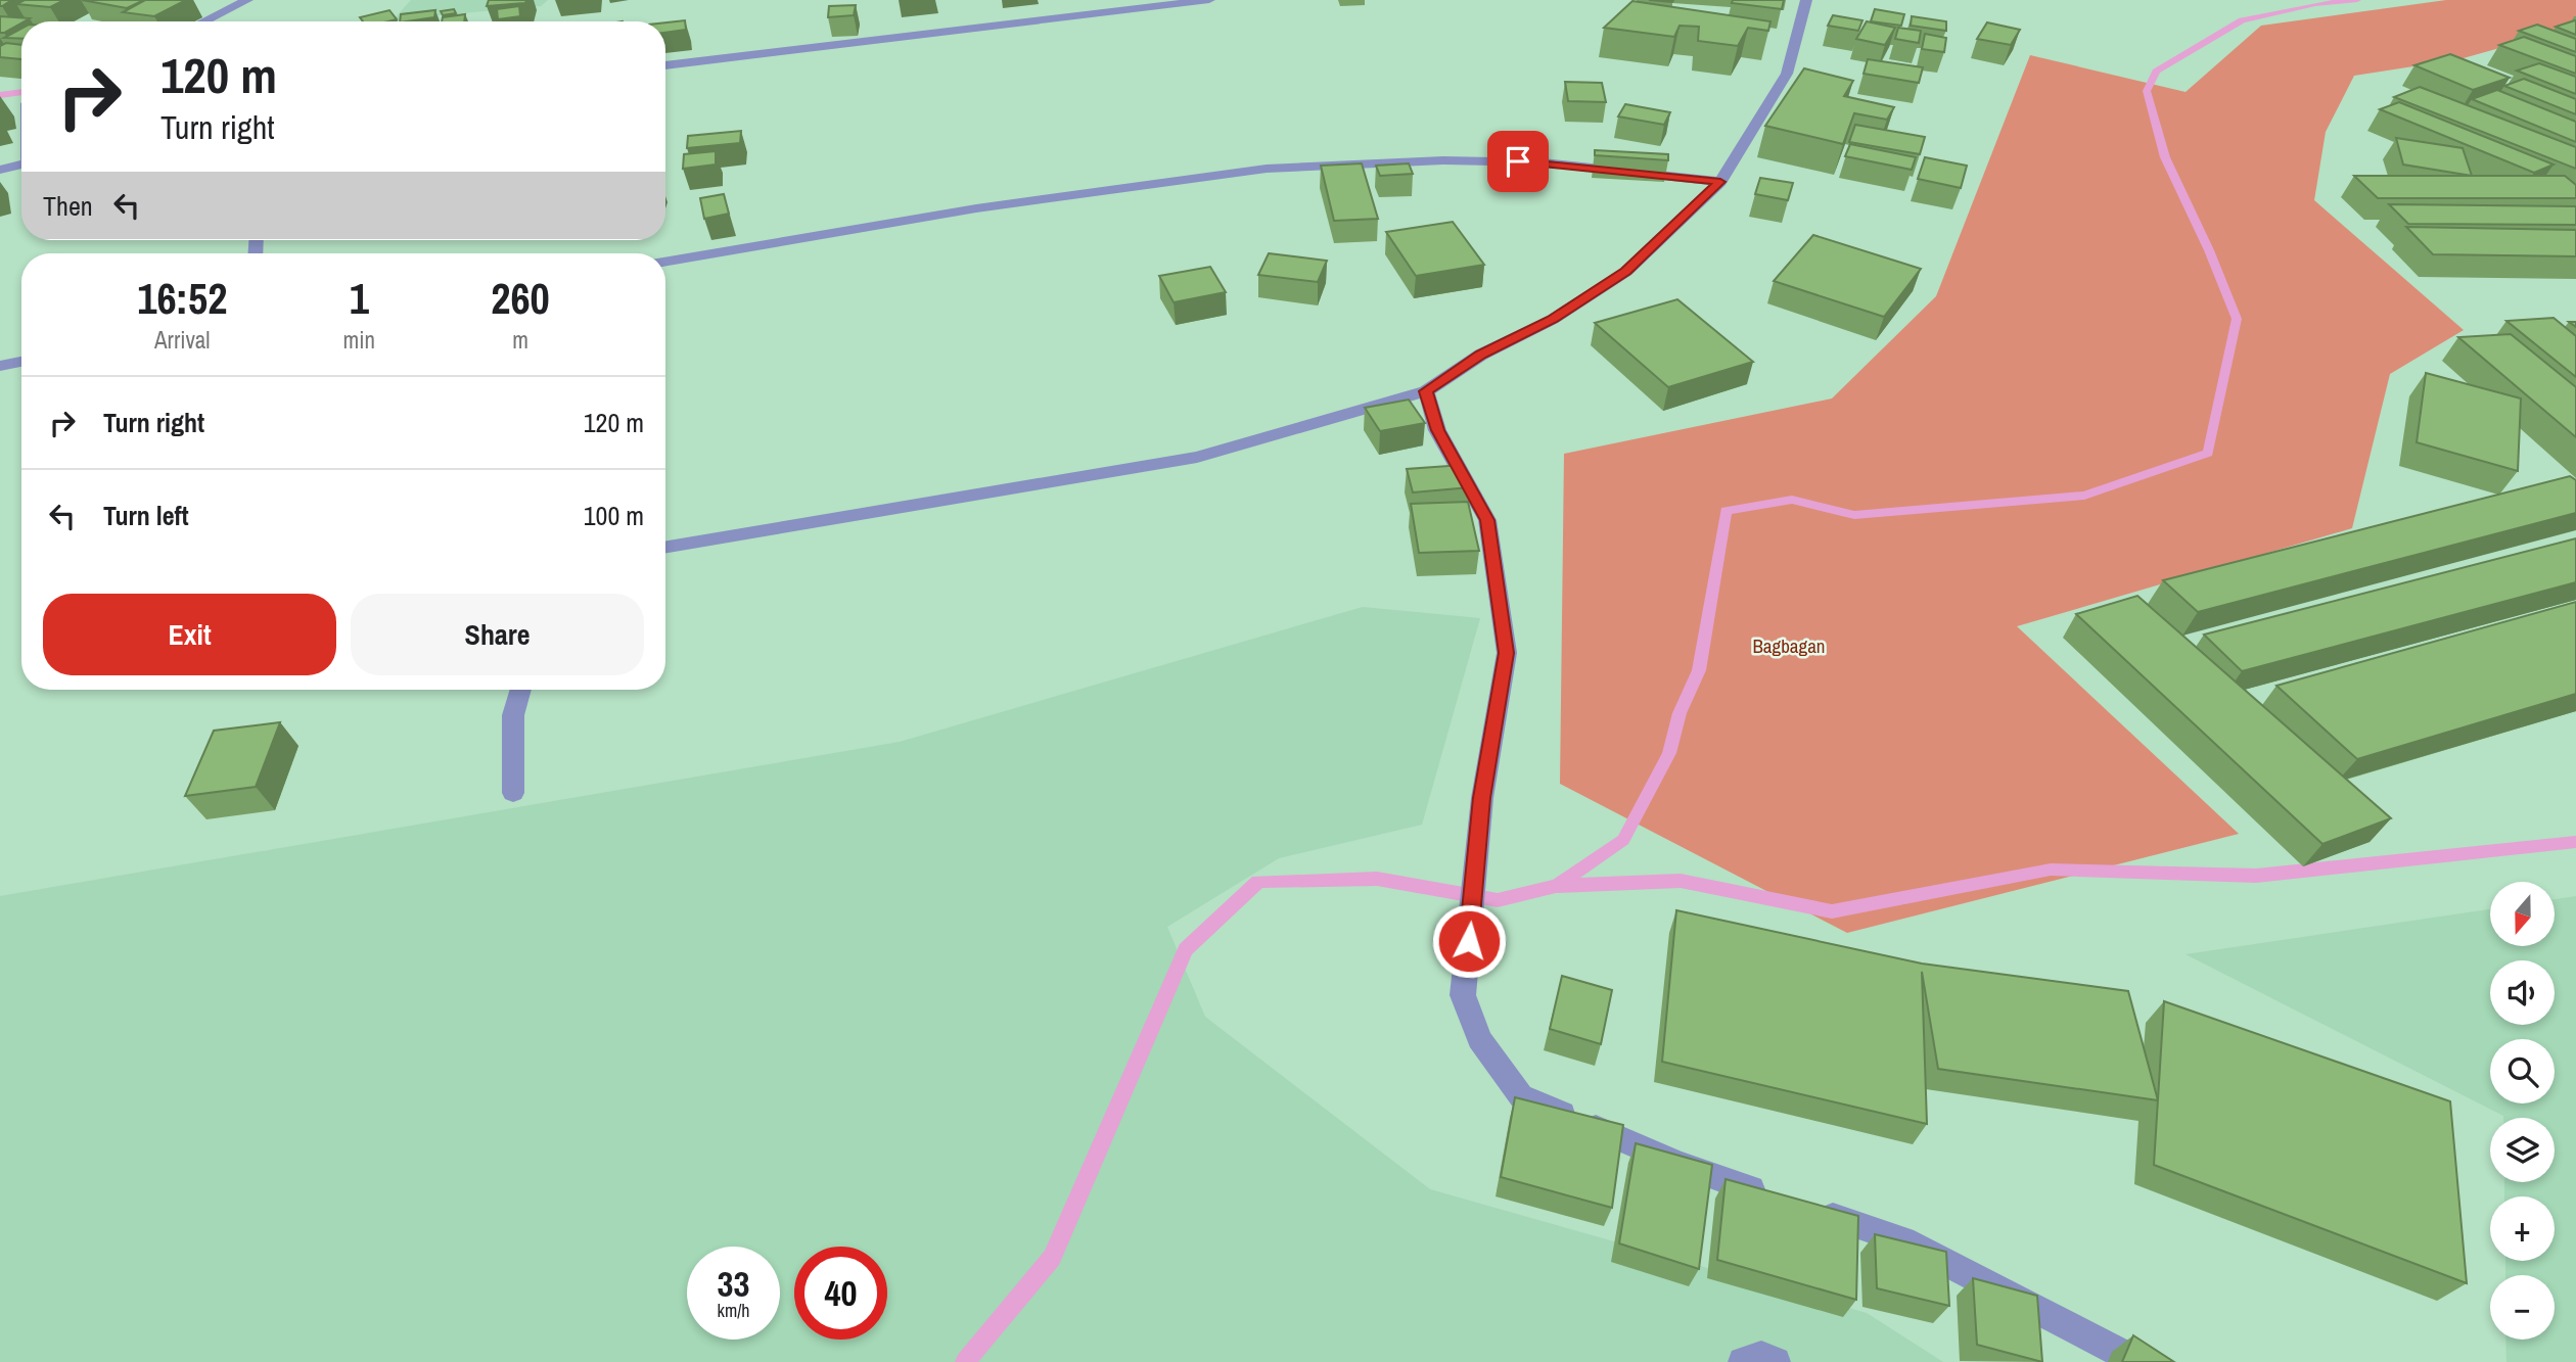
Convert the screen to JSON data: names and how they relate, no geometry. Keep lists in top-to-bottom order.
{
  "parks": ["Bagbagan"],
  "north": "bottom",
  "page": {
    "turn": ["120 m", "Turn right"],
    "then": "Then",
    "eta": [
      "16:52",
      "Arrival",
      "1",
      "min",
      "260",
      "m"
    ],
    "list": [
      {
        "name": "Turn right",
        "value": "120 m"
      },
      {
        "name": "Turn left",
        "value": "100 m"
      }
    ],
    "buttons": ["Exit", "Share"],
    "map_buttons": ["+", "−"],
    "speed": "33 km/h",
    "limit": "40"
  }
}
